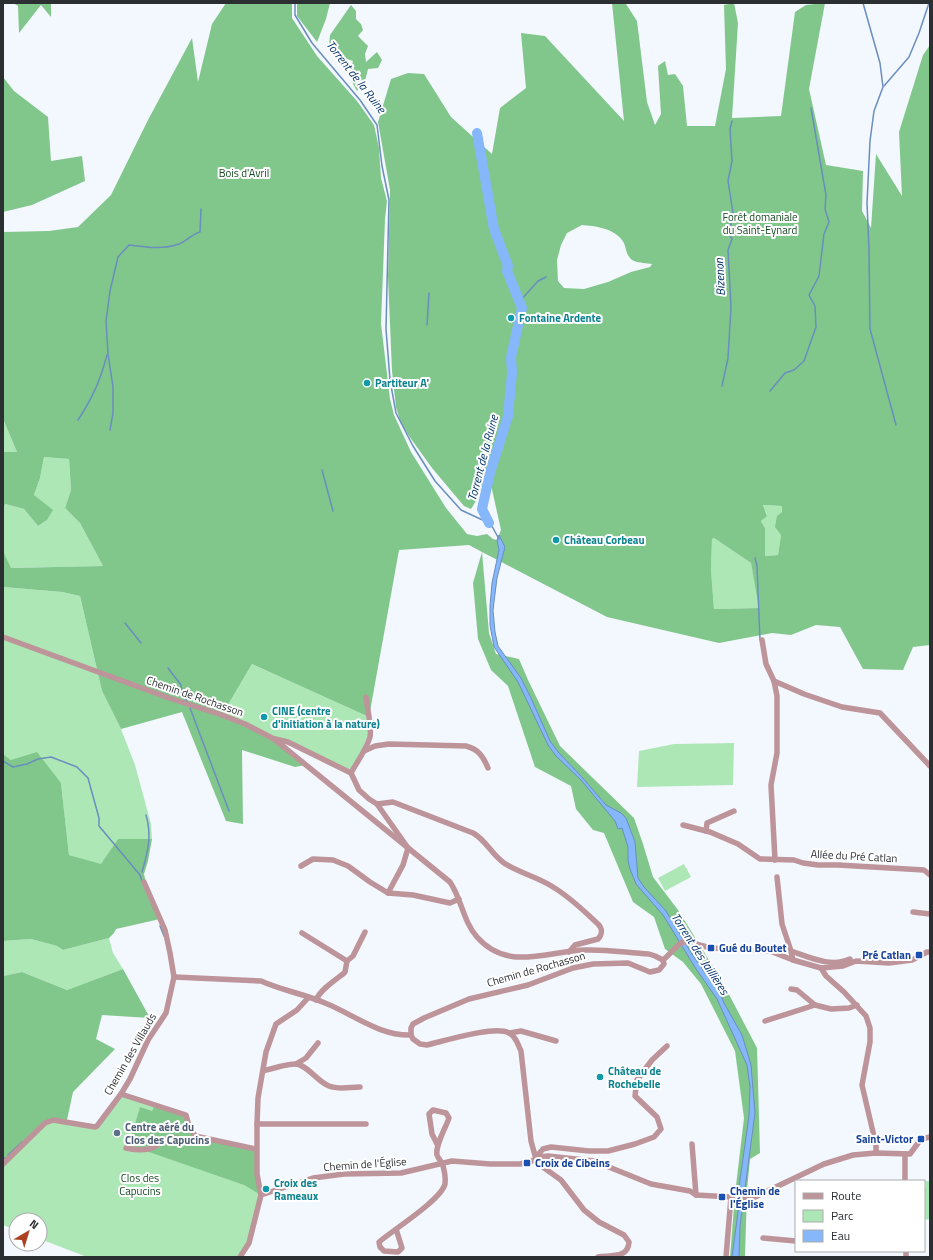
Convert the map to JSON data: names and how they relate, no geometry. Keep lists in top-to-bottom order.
{
  "streets": {
    "street": [
      "Chemin de Rochasson",
      "Allée du Pré Catlan",
      "Chemin des Villauds",
      "Chemin de l'Église"
    ]
  },
  "water": ["Torrent de la Ruine", "Bizenon", "Torrent des Jaillières"],
  "parks": ["Bois d'Avril", "Forêt domaniale du Saint-Eynard", "Clos des Capucins"],
  "places": {
    "other": [
      "Fontaine Ardente",
      "Partiteur A'",
      "Château Corbeau",
      "CINE (centre d'initiation à la nature)",
      "Château de Rochebelle",
      "Centre aéré du Clos des Capucins",
      "Croix des Rameaux"
    ],
    "transit": [
      "Gué du Boutet",
      "Pré Catlan",
      "Saint-Victor",
      "Croix de Cibeins",
      "Chemin de l'Église"
    ]
  },
  "legend": ["Route", "Parc", "Eau"],
  "north": "top right"
}
